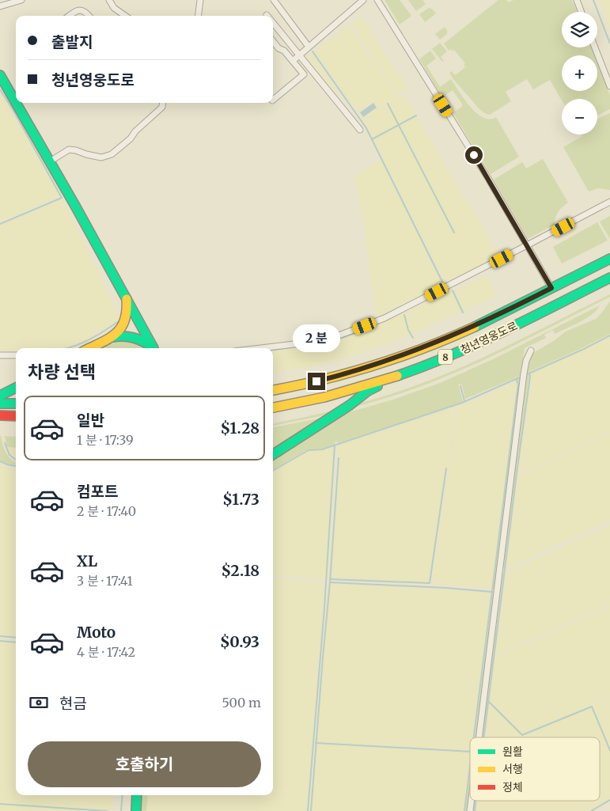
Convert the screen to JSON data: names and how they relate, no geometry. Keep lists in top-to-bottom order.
{
  "streets": {
    "main road": ["청년영웅도로", "8"]
  },
  "legend": ["원활", "서행", "정체"],
  "page": {
    "map_buttons": ["+", "−"],
    "banner": ["출발지", "청년영웅도로"],
    "bubble": "2 분",
    "heading": "차량 선택",
    "list": [
      {
        "name": "일반",
        "note": "1 분 · 17:39",
        "value": "$1.28"
      },
      {
        "name": "컴포트",
        "note": "2 분 · 17:40",
        "value": "$1.73"
      },
      {
        "name": "XL",
        "note": "3 분 · 17:41",
        "value": "$2.18"
      },
      {
        "name": "Moto",
        "note": "4 분 · 17:42",
        "value": "$0.93"
      }
    ],
    "pay": ["현금", "500 m"],
    "buttons": "호출하기"
  }
}
